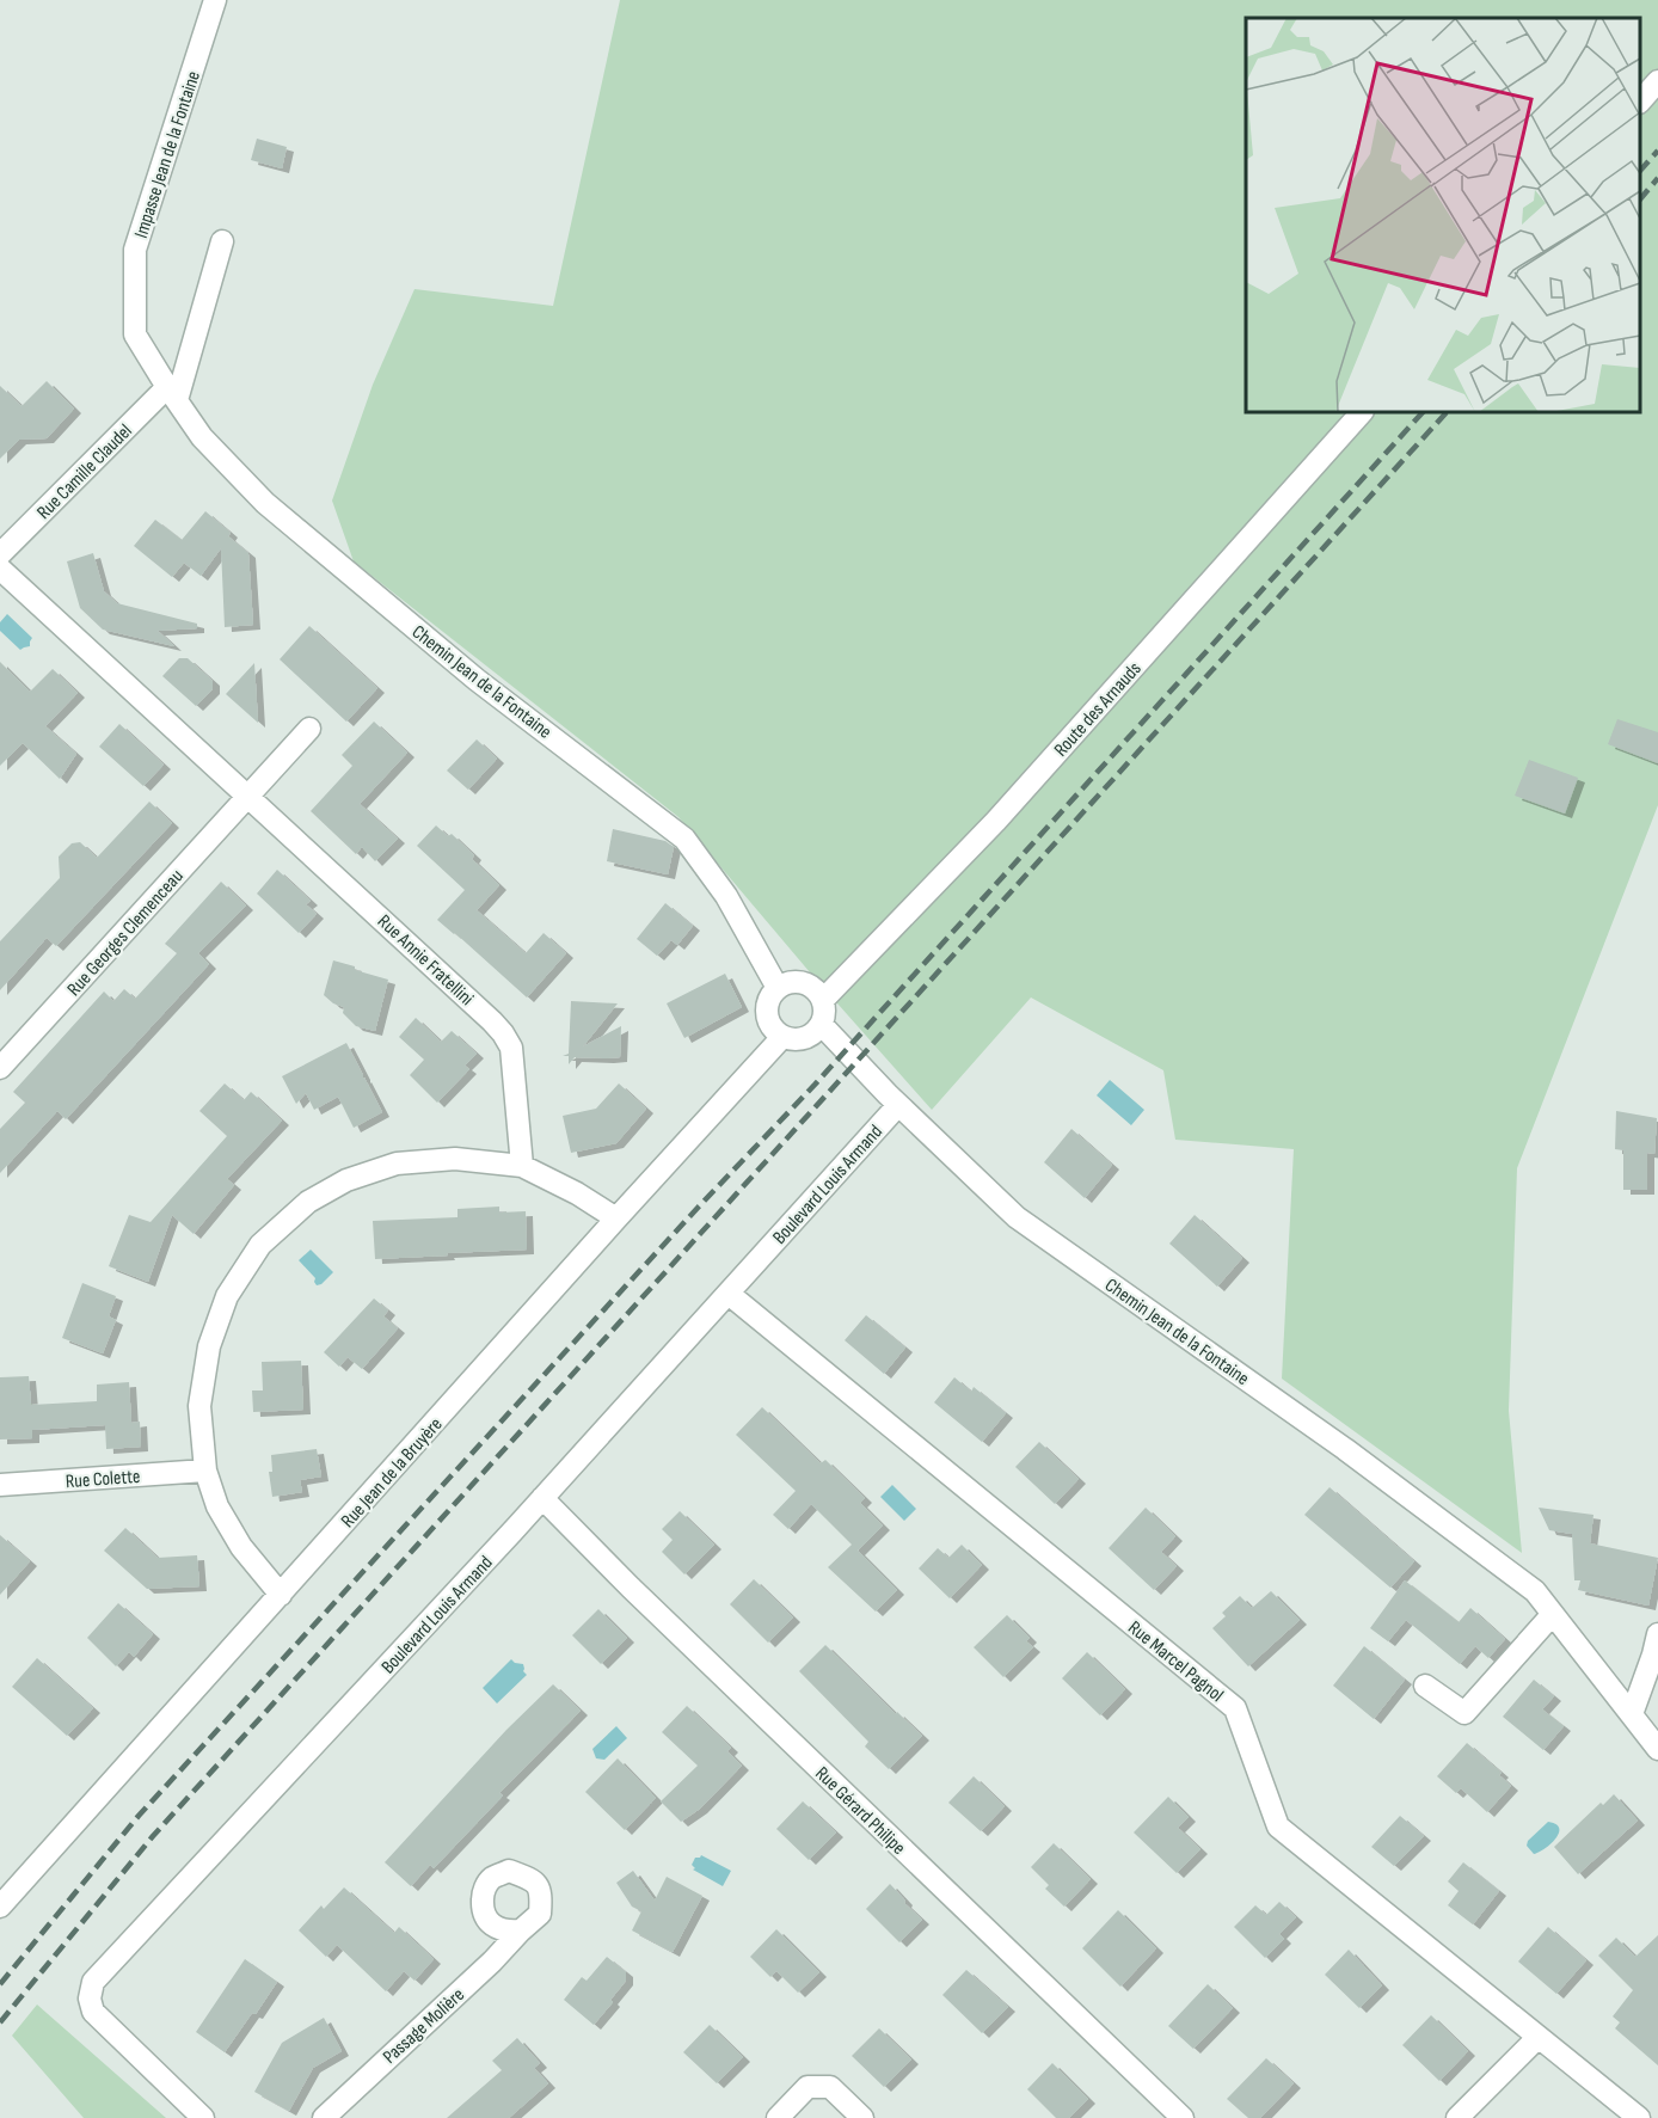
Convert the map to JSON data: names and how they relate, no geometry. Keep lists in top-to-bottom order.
{
  "streets": {
    "street": [
      "Impasse Jean de la Fontaine",
      "Rue Camille Claudel",
      "Chemin Jean de la Fontaine",
      "Route des Arnauds",
      "Rue Georges Clemenceau",
      "Rue Annie Fratellini",
      "Boulevard Louis Armand",
      "Rue Jean de la Bruyère",
      "Rue Colette",
      "Rue Marcel Pagnol",
      "Rue Gérard Philipe",
      "Passage Molière"
    ]
  },
  "crossings": [
    ["Impasse Jean de la Fontaine", "Rue Camille Claudel"],
    ["Impasse Jean de la Fontaine", "Chemin Jean de la Fontaine"],
    ["Rue Camille Claudel", "Chemin Jean de la Fontaine"],
    ["Chemin Jean de la Fontaine", "Route des Arnauds"],
    ["Chemin Jean de la Fontaine", "Boulevard Louis Armand"],
    ["Chemin Jean de la Fontaine", "Rue Jean de la Bruyère"],
    ["Route des Arnauds", "Rue Jean de la Bruyère"],
    ["Rue Georges Clemenceau", "Rue Annie Fratellini"],
    ["Boulevard Louis Armand", "Rue Marcel Pagnol"],
    ["Boulevard Louis Armand", "Rue Gérard Philipe"]
  ]
}
